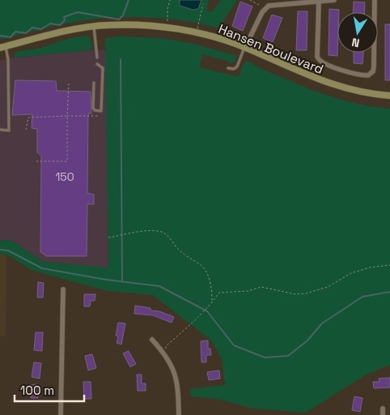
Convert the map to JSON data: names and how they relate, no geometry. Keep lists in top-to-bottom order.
{
  "streets": {
    "street": ["Hansen Boulevard"]
  },
  "house_numbers": ["150"],
  "scale_bar": "100 m",
  "north": "bottom"
}
